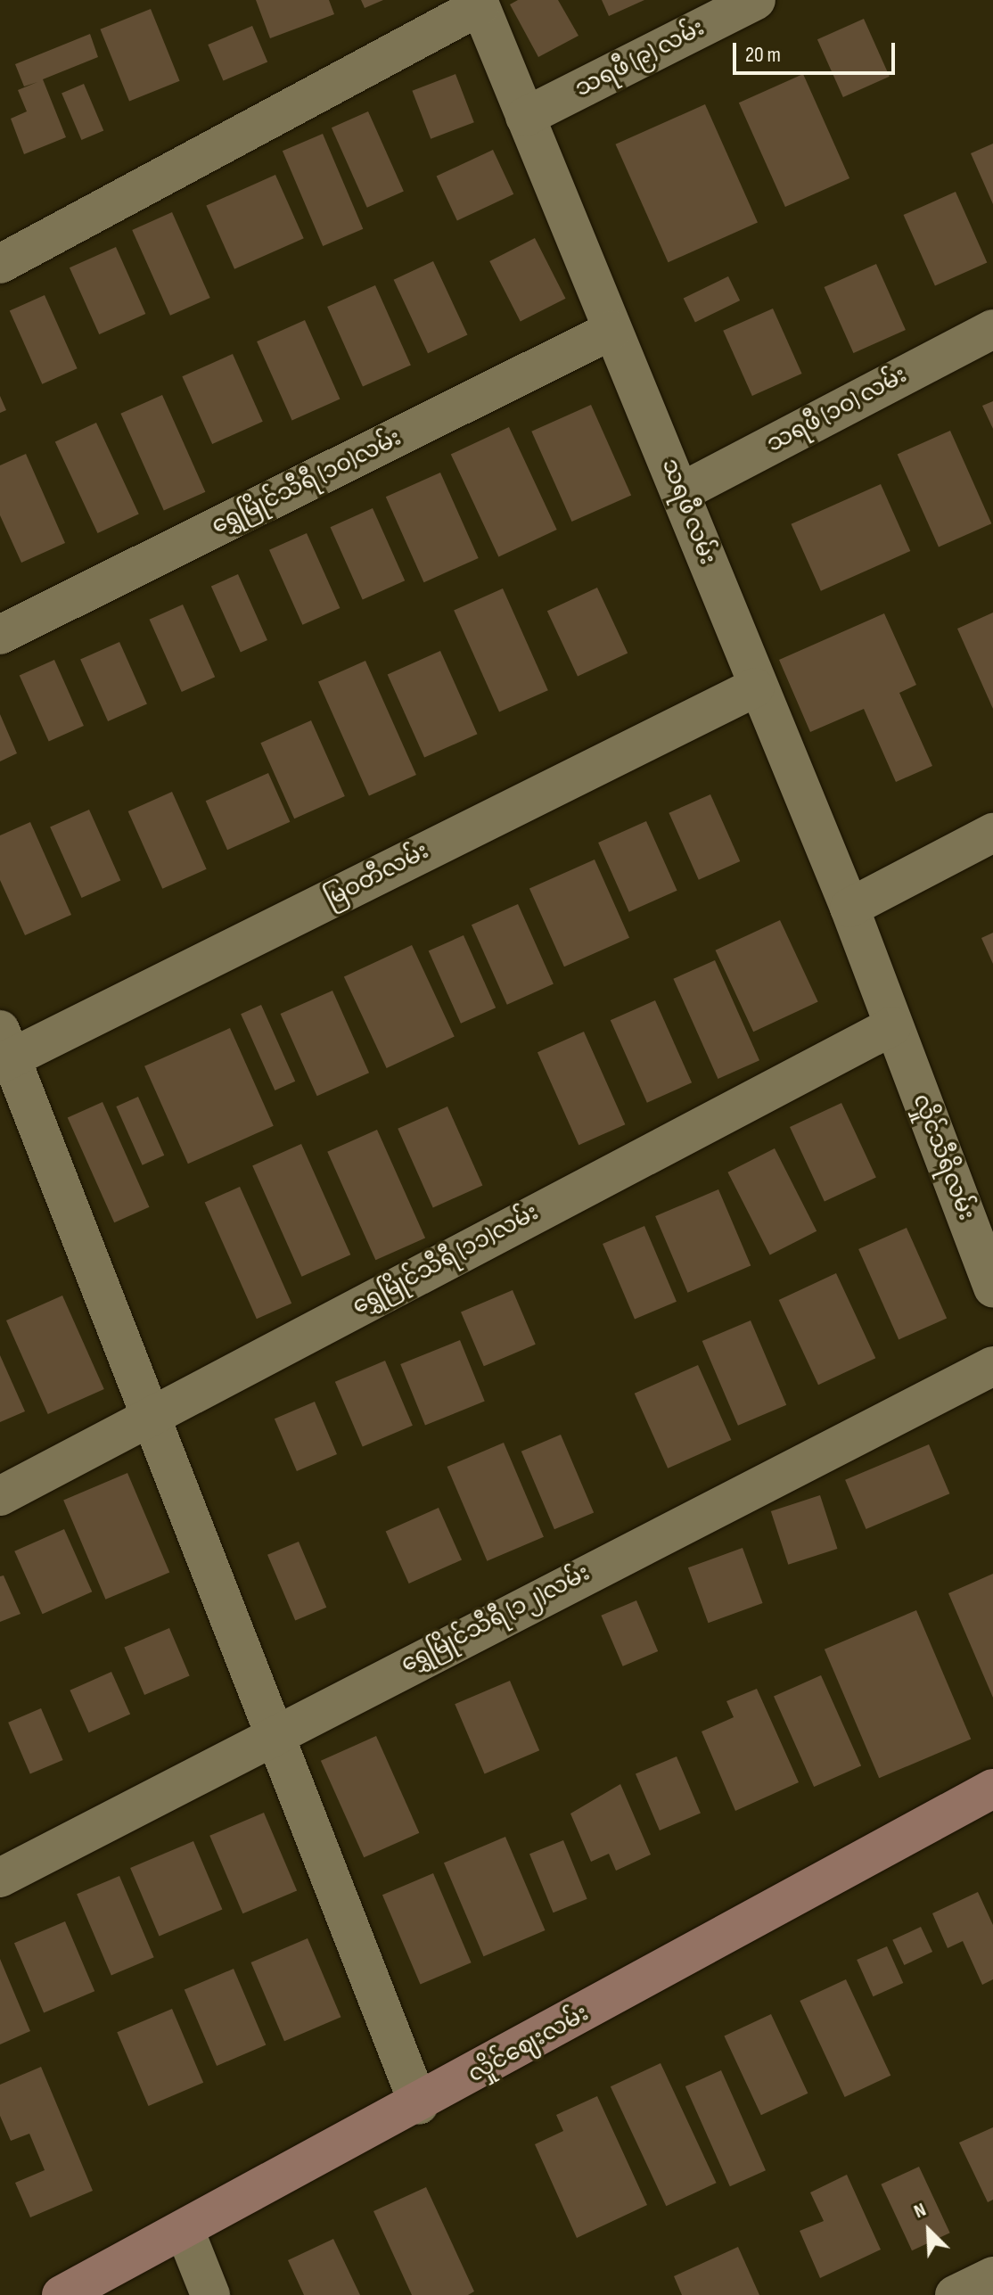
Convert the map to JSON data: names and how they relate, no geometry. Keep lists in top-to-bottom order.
{
  "streets": {
    "street": [
      "သရဖီ (၉) လမ်း",
      "သရဖီ (၁၀) လမ်း",
      "ရွှေမြိုင်သီရီ (၁၀)လမ်း",
      "သရဖီ လမ်း",
      "မြဝတီလမ်း",
      "လှိုင်သီရိလမ်း",
      "ရွှေမြိုင်သီရီ (၁၁)လမ်း",
      "ရွှေမြိုင်သီရီ (၁၂)လမ်း",
      "လှိုင်ဈေးလမ်း"
    ]
  },
  "crossings": [
    ["သရဖီ (၉) လမ်း", "သရဖီ လမ်း"],
    ["သရဖီ (၁၀) လမ်း", "သရဖီ လမ်း"],
    ["ရွှေမြိုင်သီရီ (၁၀)လမ်း", "သရဖီ လမ်း"],
    ["သရဖီ လမ်း", "မြဝတီလမ်း"],
    ["သရဖီ လမ်း", "လှိုင်သီရိလမ်း"],
    ["သရဖီ လမ်း", "ရွှေမြိုင်သီရီ (၁၁)လမ်း"],
    ["လှိုင်သီရိလမ်း", "ရွှေမြိုင်သီရီ (၁၁)လမ်း"]
  ],
  "scale_bar": "20 m",
  "north": "top left"
}
